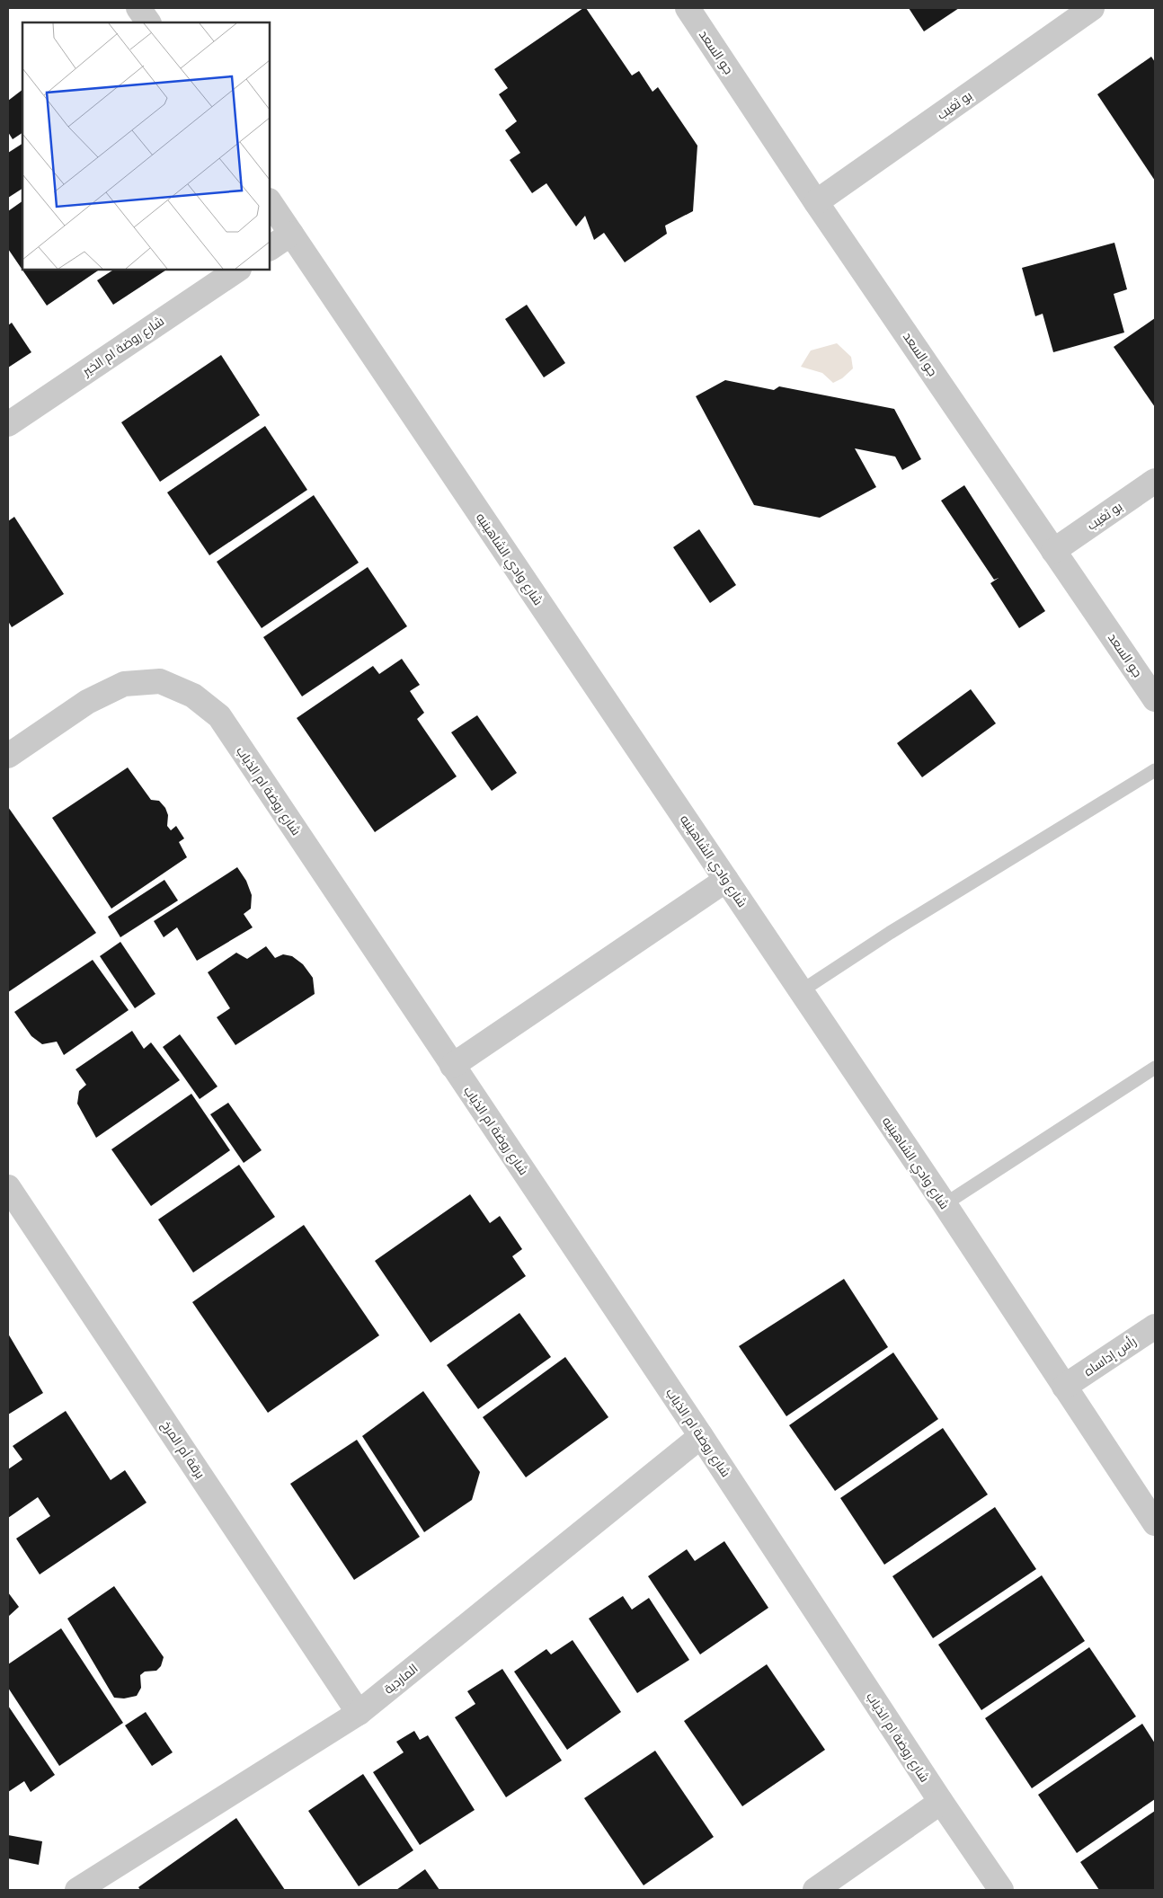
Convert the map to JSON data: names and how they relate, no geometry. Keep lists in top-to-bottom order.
{
  "streets": {
    "street": [
      "جو السعد",
      "بو ثغيب",
      "شارع روضة ام الخير",
      "شارع وادي الشاهينيه",
      "شارع روضة ام الذياب",
      "رأس إداساه",
      "برقة أم المرخ",
      "الماردية"
    ]
  },
  "crossings": [
    ["جو السعد", "بو ثغيب"],
    ["شارع وادي الشاهينيه", "رأس إداساه"],
    ["شارع روضة ام الذياب", "الماردية"],
    ["برقة أم المرخ", "الماردية"]
  ]
}
